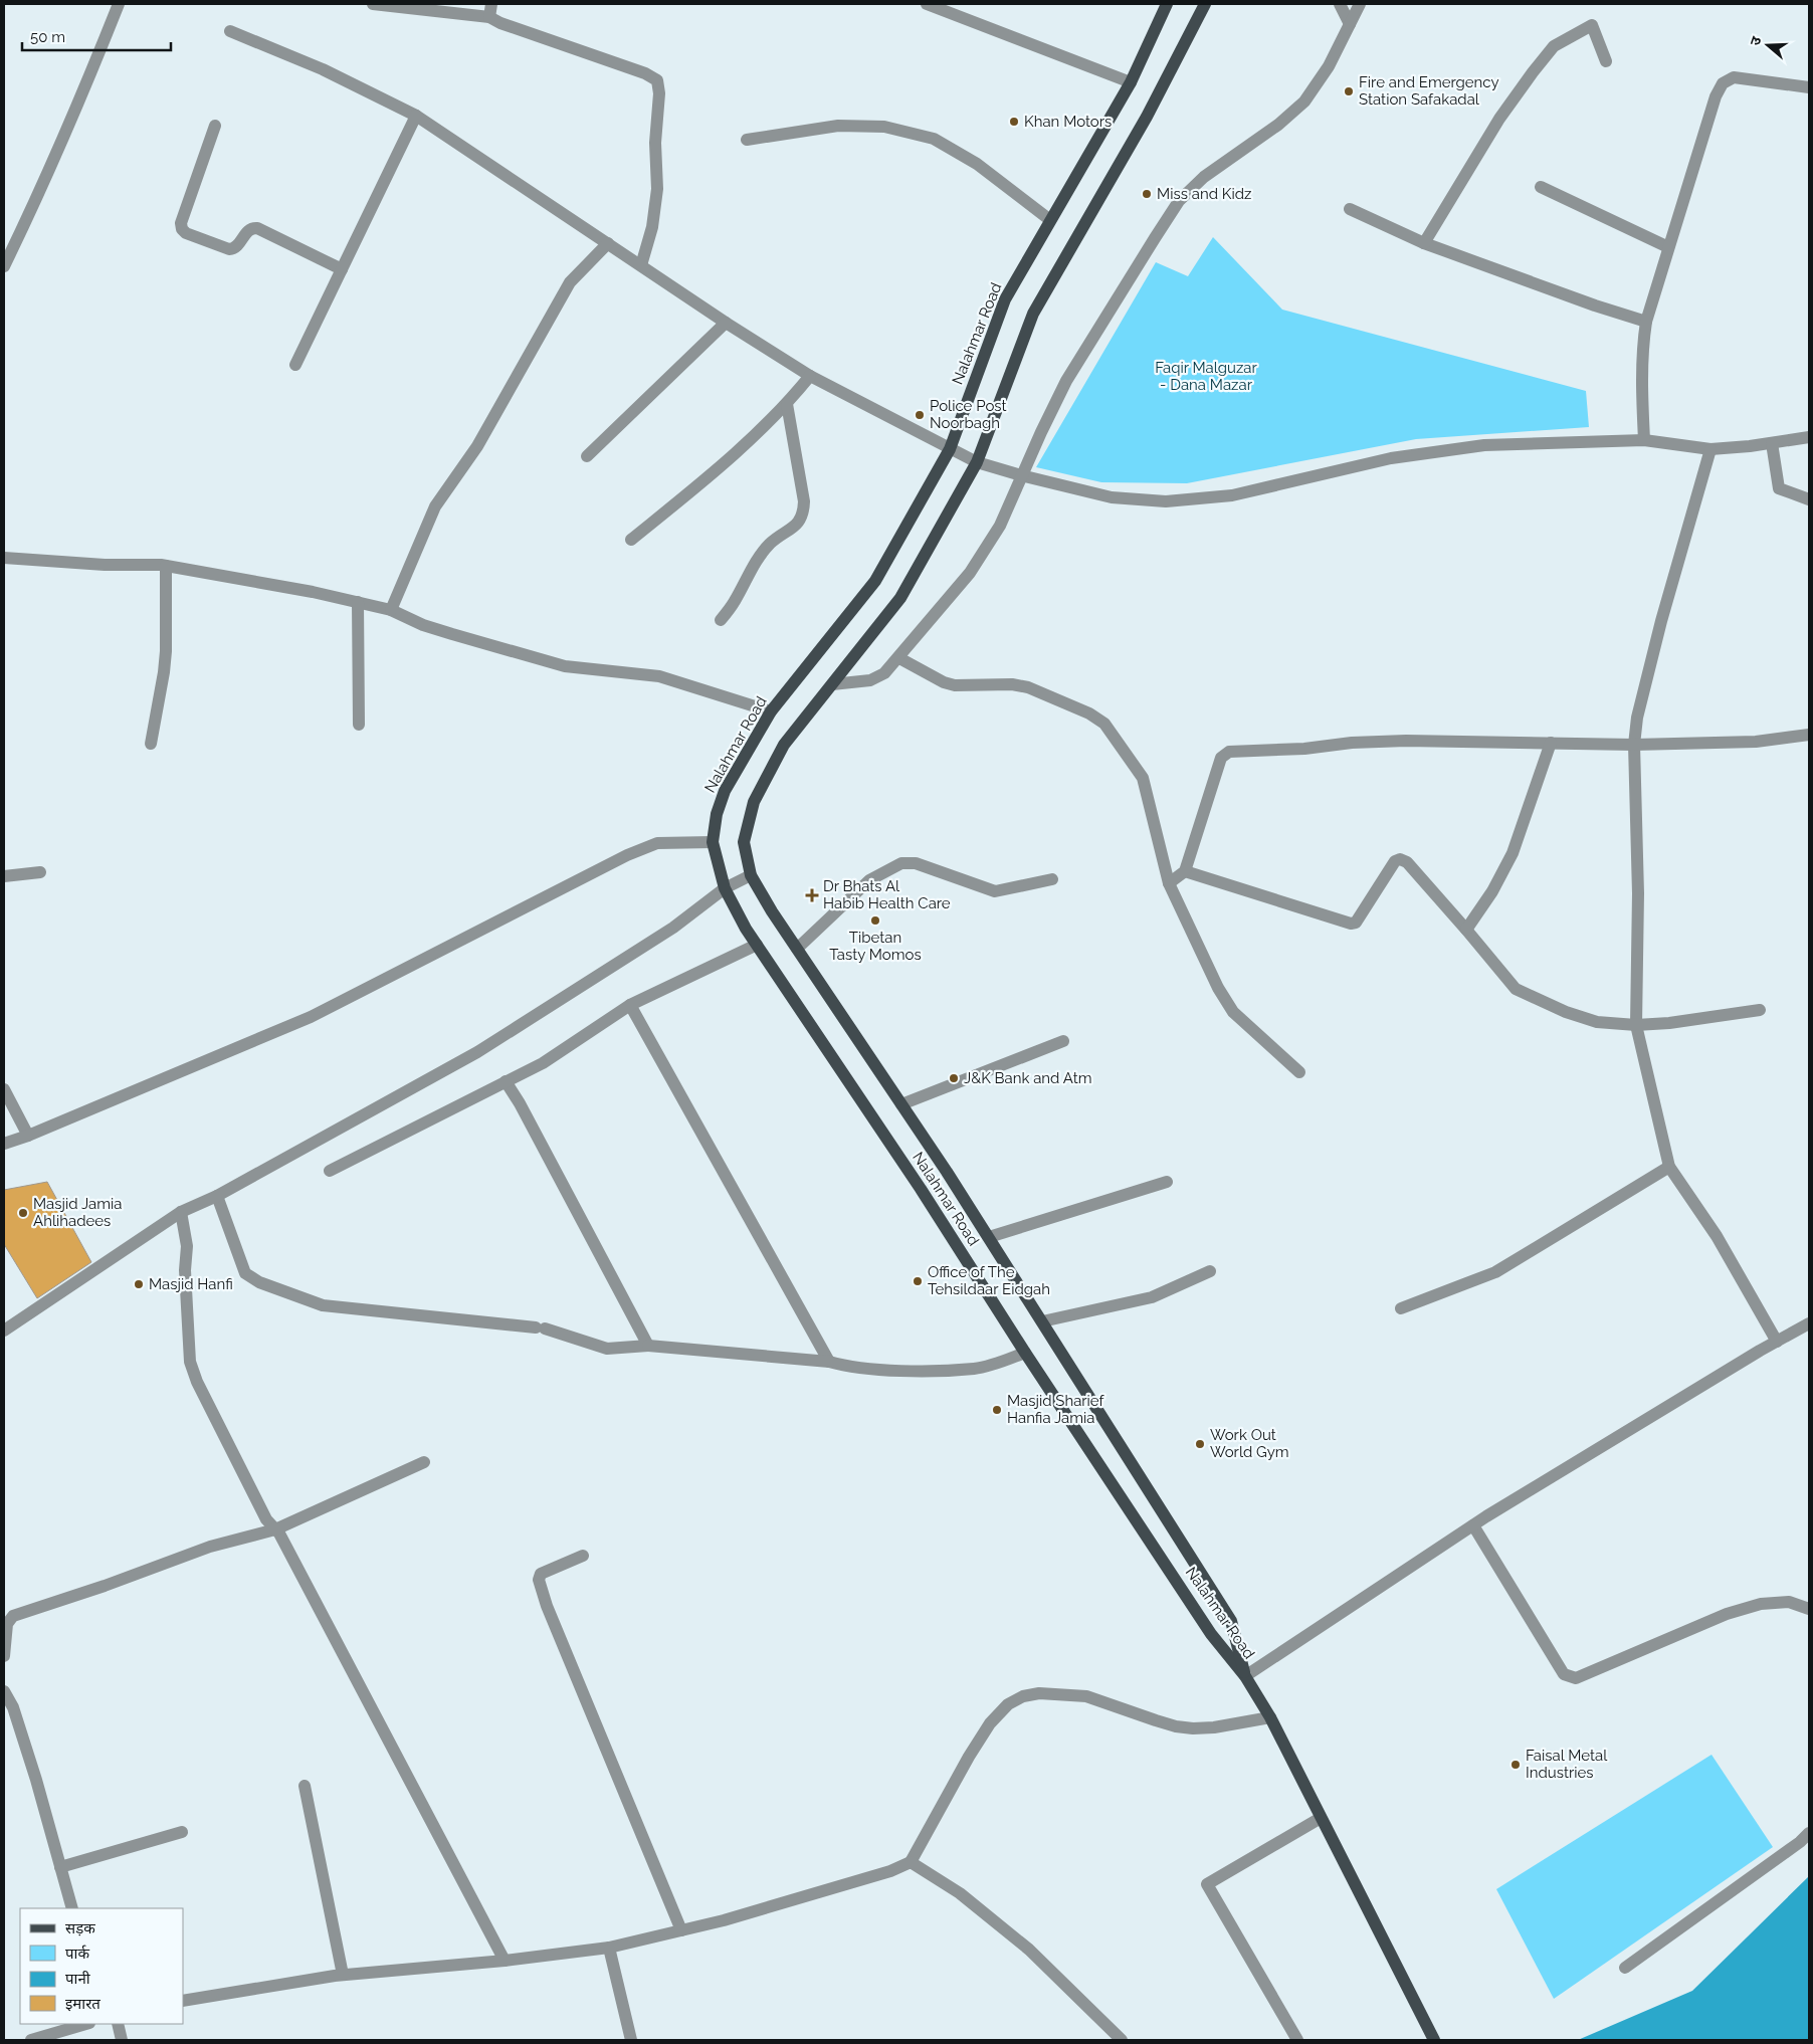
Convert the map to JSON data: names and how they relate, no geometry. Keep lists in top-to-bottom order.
{
  "streets": {
    "main road": ["Nalahmar Road"]
  },
  "parks": ["Faqir Malguzar - Dana Mazar"],
  "places": {
    "other": [
      "Fire and Emergency Station Safakadal",
      "Khan Motors",
      "Miss and Kidz",
      "Police Post Noorbagh",
      "Tibetan Tasty Momos",
      "J&K Bank and Atm",
      "Masjid Jamia Ahlihadees",
      "Office of The Tehsildaar Eidgah",
      "Masjid Hanfi",
      "Masjid Sharief Hanfia Jamia",
      "Work Out World Gym",
      "Faisal Metal Industries"
    ],
    "health": ["Dr Bhats Al Habib Health Care"]
  },
  "legend": [
    "सड़क",
    "पार्क",
    "पानी",
    "इमारत"
  ],
  "scale_bar": "50 m",
  "north": "left"
}
